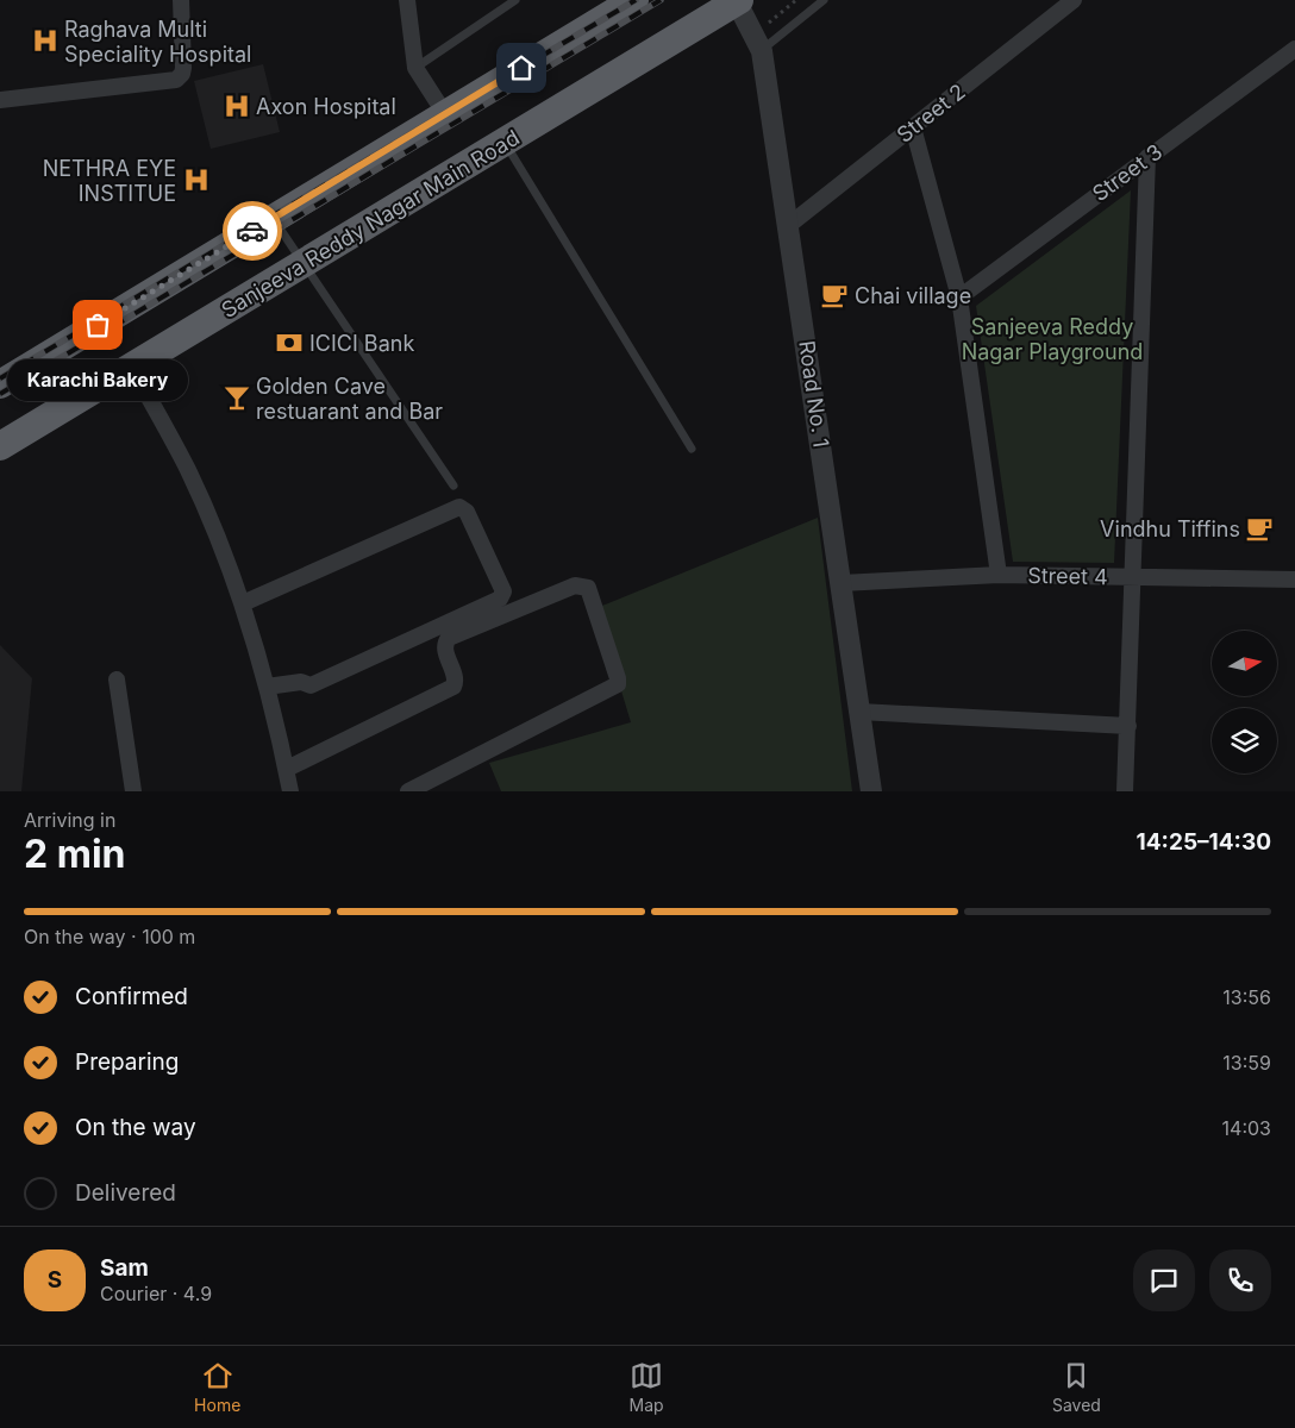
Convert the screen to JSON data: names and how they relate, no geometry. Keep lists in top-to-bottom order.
{
  "streets": {
    "highway": ["Sanjeeva Reddy Nagar Main Road"],
    "street": [
      "Street 2",
      "Street 3",
      "Road No. 1",
      "Street 4"
    ]
  },
  "crossings": [
    ["Street 2", "Road No. 1"],
    ["Sanjeeva Reddy Nagar Main Road", "Road No. 1"],
    ["Road No. 1", "Street 4"]
  ],
  "parks": ["Sanjeeva Reddy Nagar Playground"],
  "places": {
    "hospital": ["Raghava Multi Speciality Hospital", "Axon Hospital", "NETHRA EYE INSTITUE"],
    "cafe": ["Chai village", "Vindhu Tiffins"],
    "other": ["Karachi Bakery"],
    "bank": ["ICICI Bank"],
    "bar": ["Golden Cave restuarant and Bar"]
  },
  "north": "right",
  "page": {
    "bubble": "Karachi Bakery",
    "heading": ["2 min", "Arriving in", "14:25–14:30"],
    "panel": ["Sam", "Courier · 4.9"],
    "bar": "On the way · 100 m",
    "list": [
      ["Confirmed", "13:56"],
      ["Preparing", "13:59"],
      ["On the way", "14:03"],
      "Delivered"
    ],
    "round": "S",
    "tabs": ["Home", "Map", "Saved"]
  }
}
